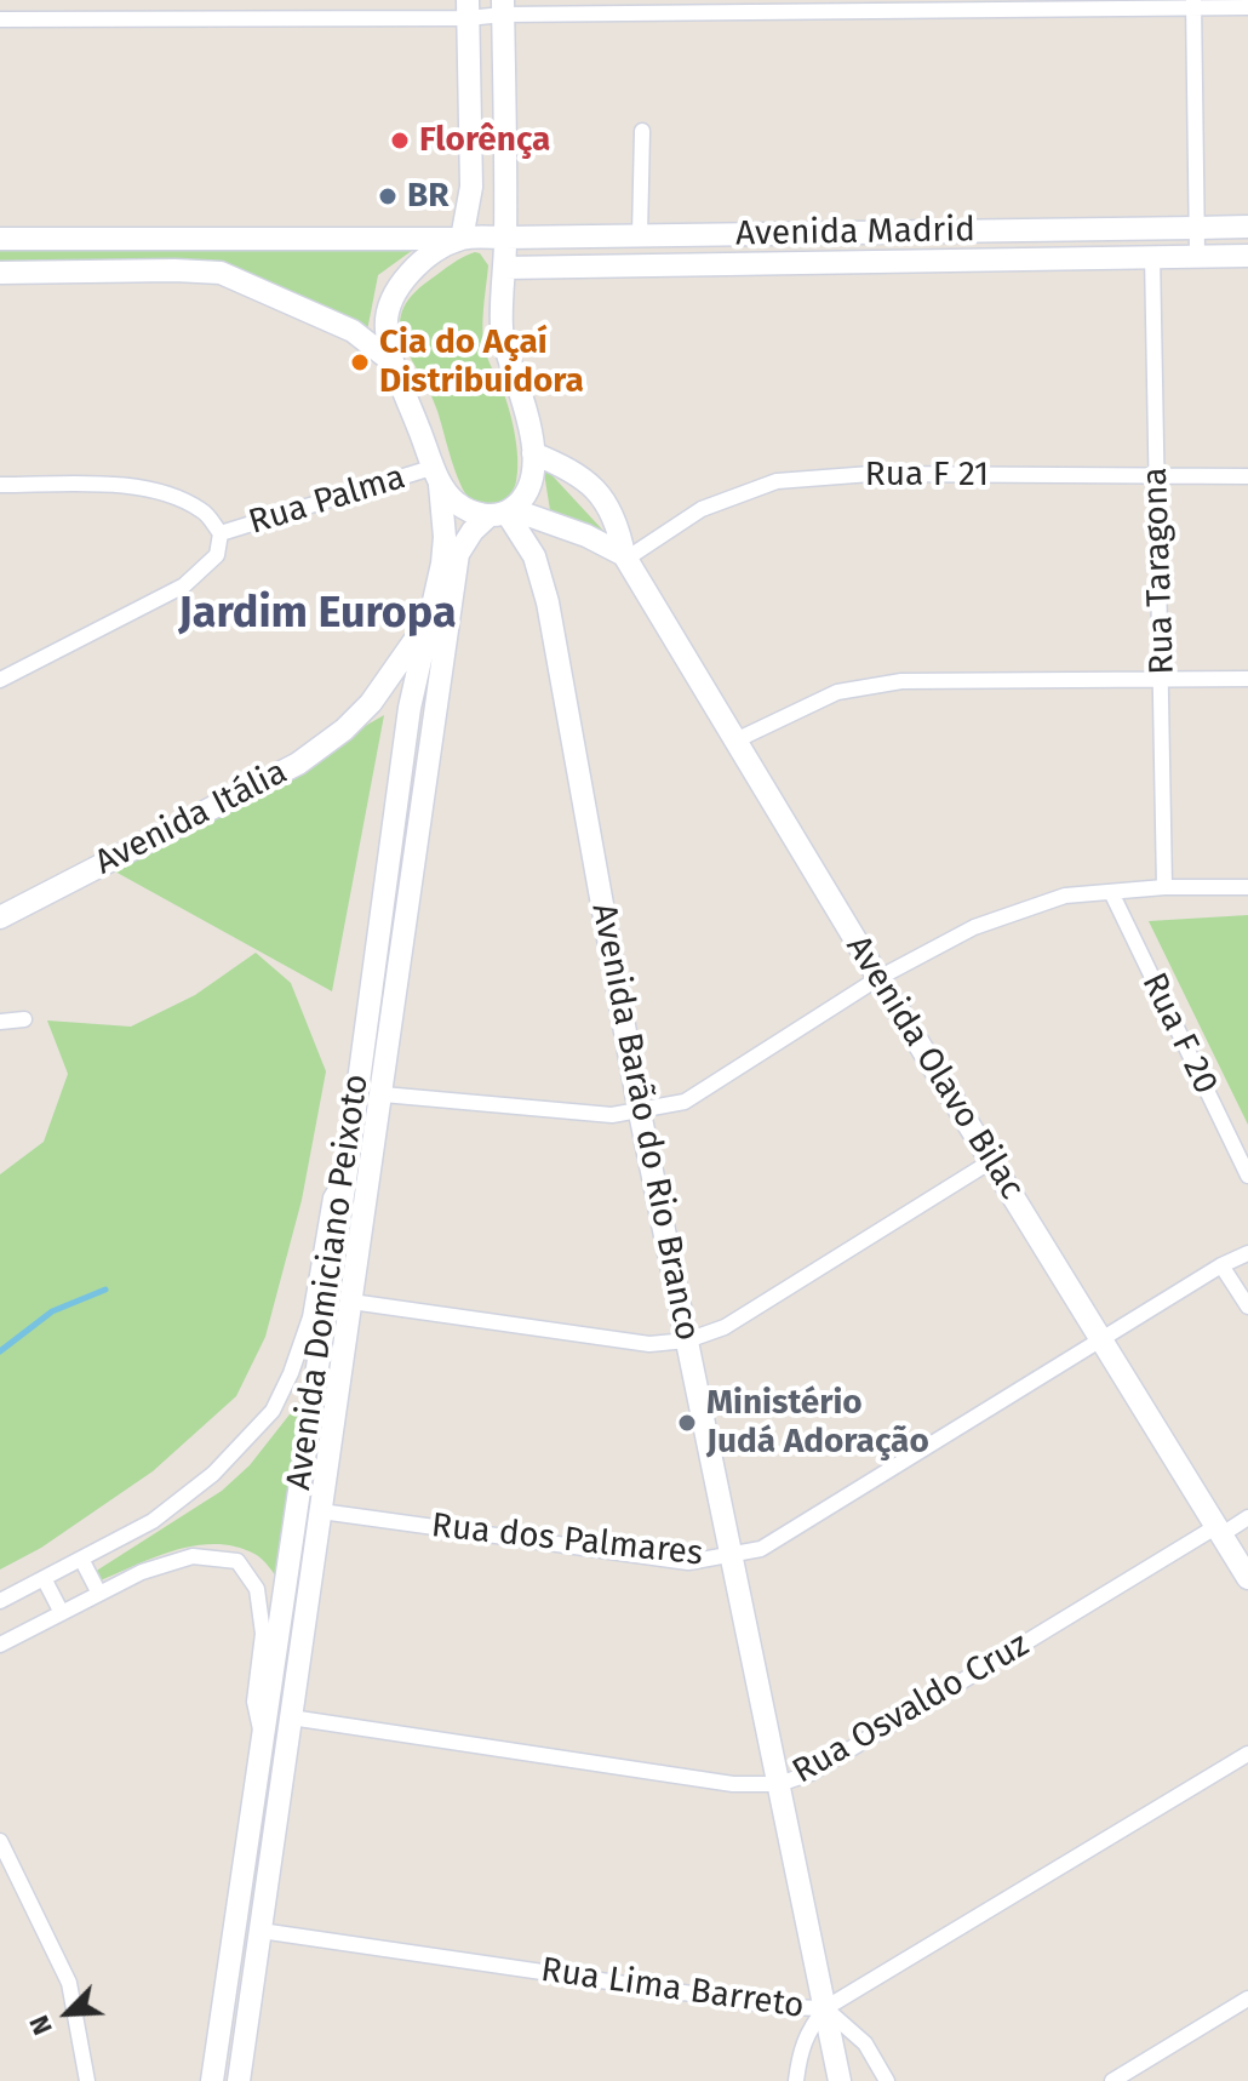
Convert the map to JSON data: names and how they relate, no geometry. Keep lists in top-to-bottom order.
{
  "streets": {
    "main road": [
      "Avenida Madrid",
      "Avenida Itália",
      "Avenida Olavo Bilac",
      "Avenida Barão do Rio Branco",
      "Avenida Domiciano Peixoto"
    ],
    "street": [
      "Rua F 21",
      "Rua Palma",
      "Rua Taragona",
      "Rua F 20",
      "Rua dos Palmares",
      "Rua Osvaldo Cruz",
      "Rua Lima Barreto"
    ]
  },
  "crossings": [
    ["Avenida Madrid", "Rua Taragona"],
    ["Rua F 21", "Rua Taragona"],
    ["Rua F 21", "Avenida Olavo Bilac"],
    ["Rua Palma", "Avenida Domiciano Peixoto"],
    ["Avenida Itália", "Avenida Domiciano Peixoto"],
    ["Avenida Olavo Bilac", "Avenida Domiciano Peixoto"],
    ["Avenida Olavo Bilac", "Rua dos Palmares"],
    ["Avenida Olavo Bilac", "Rua Osvaldo Cruz"],
    ["Avenida Barão do Rio Branco", "Avenida Domiciano Peixoto"],
    ["Avenida Barão do Rio Branco", "Rua dos Palmares"],
    ["Avenida Barão do Rio Branco", "Rua Osvaldo Cruz"],
    ["Avenida Barão do Rio Branco", "Rua Lima Barreto"],
    ["Avenida Domiciano Peixoto", "Rua dos Palmares"],
    ["Avenida Domiciano Peixoto", "Rua Osvaldo Cruz"],
    ["Avenida Domiciano Peixoto", "Rua Lima Barreto"]
  ],
  "districts": ["Jardim Europa"],
  "places": [
    "Florênça",
    "BR",
    "Cia do Açaí Distribuidora",
    "Ministério Judá Adoração"
  ],
  "north": "bottom left"
}
